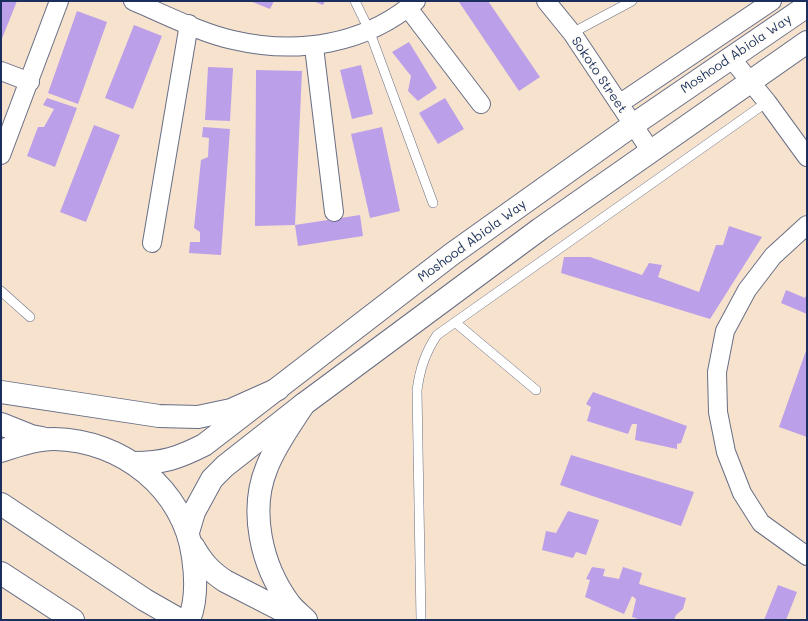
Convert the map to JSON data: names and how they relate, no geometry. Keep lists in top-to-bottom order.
{
  "streets": {
    "main road": ["Moshood Abiola Way"],
    "street": ["Sokoto Street"]
  },
  "crossings": [
    ["Moshood Abiola Way", "Sokoto Street"]
  ]
}
